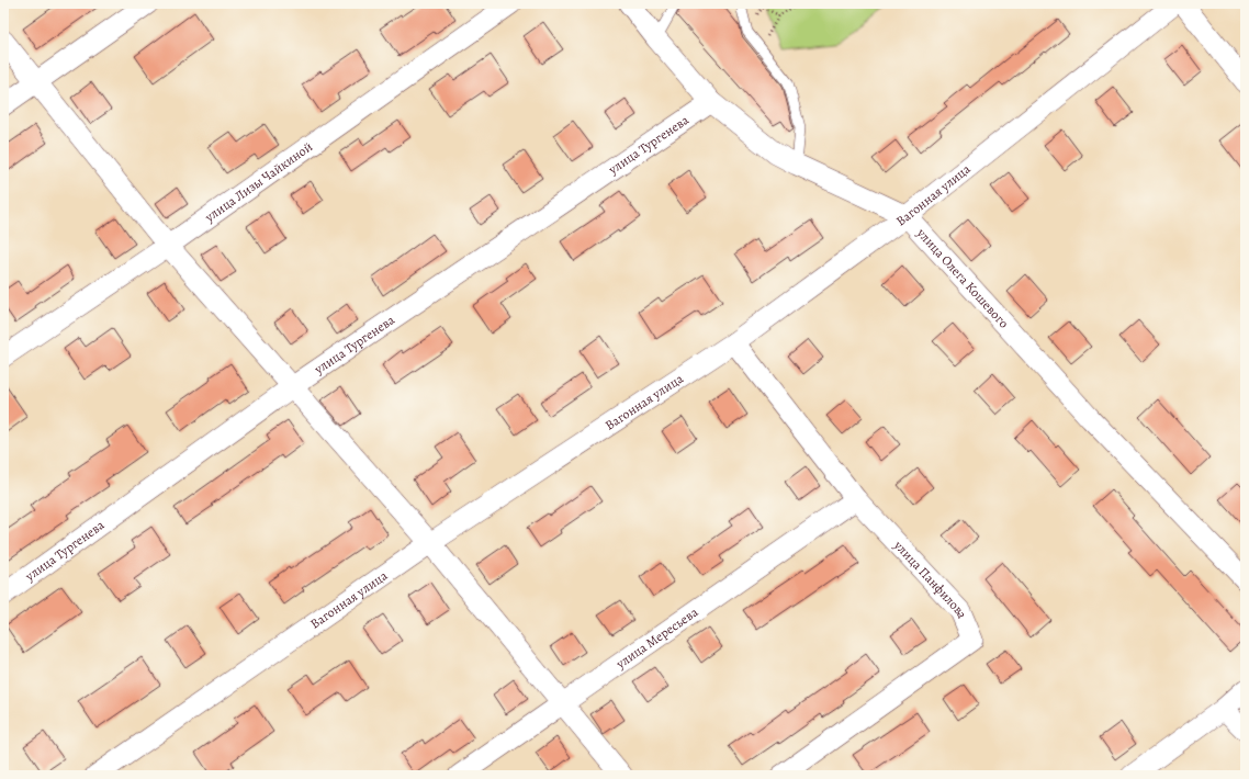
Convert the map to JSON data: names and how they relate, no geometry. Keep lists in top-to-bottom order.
{
  "streets": {
    "street": [
      "улица Тургенева",
      "улица Лизы Чайкиной",
      "Вагонная улица",
      "улица Олега Кошевого",
      "улица Панфилова",
      "улица Мересьева"
    ]
  },
  "crossings": [
    ["улица Тургенева", "улица Олега Кошевого"],
    ["Вагонная улица", "улица Олега Кошевого"],
    ["Вагонная улица", "улица Панфилова"],
    ["улица Панфилова", "улица Мересьева"]
  ]
}
